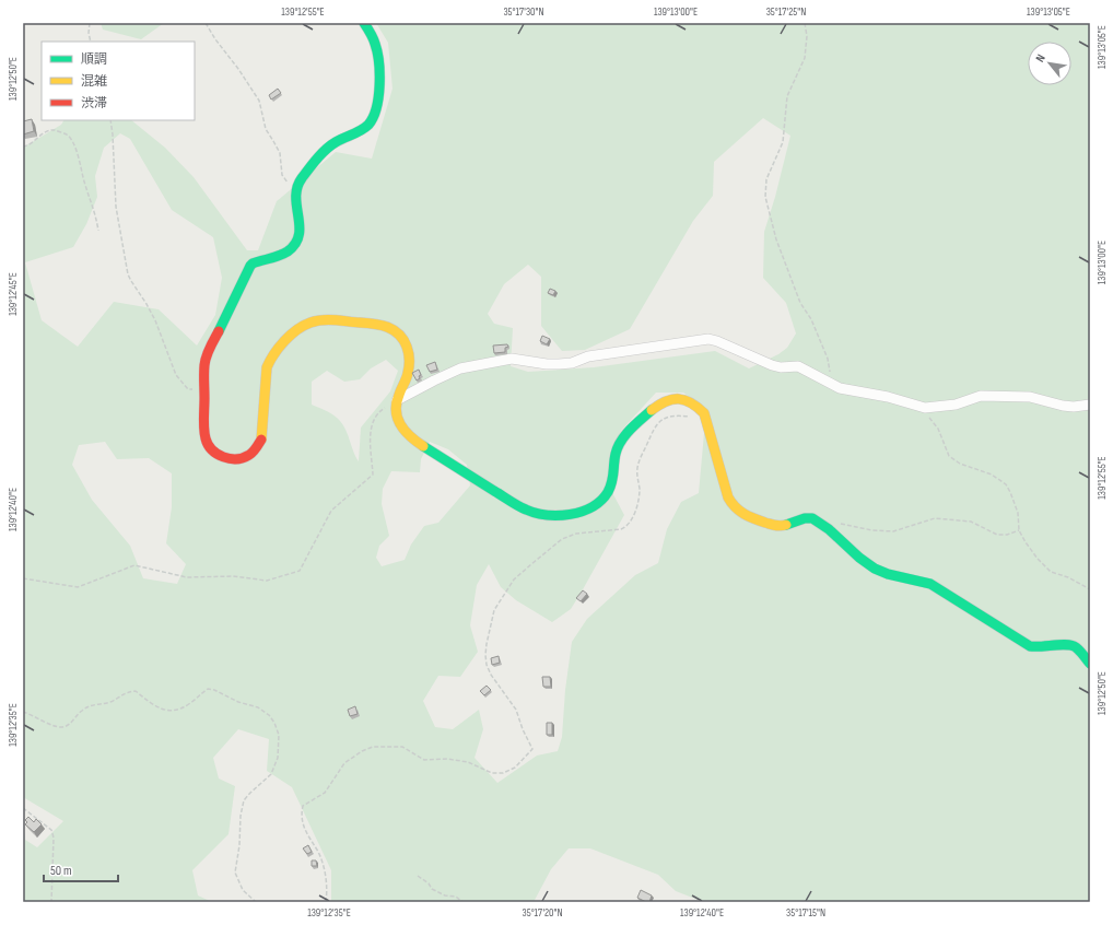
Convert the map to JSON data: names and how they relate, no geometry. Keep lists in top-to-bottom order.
{
  "legend": ["順調", "混雑", "渋滞"],
  "scale_bar": "50 m",
  "north": "top left",
  "coordinates": [
    "139°12'55\"E",
    "35°17'30\"N",
    "139°13'00\"E",
    "35°17'25\"N",
    "139°13'05\"E",
    "139°12'50\"E",
    "139°12'45\"E",
    "139°12'40\"E",
    "139°12'35\"E",
    "35°17'20\"N",
    "35°17'15\"N"
  ]
}
